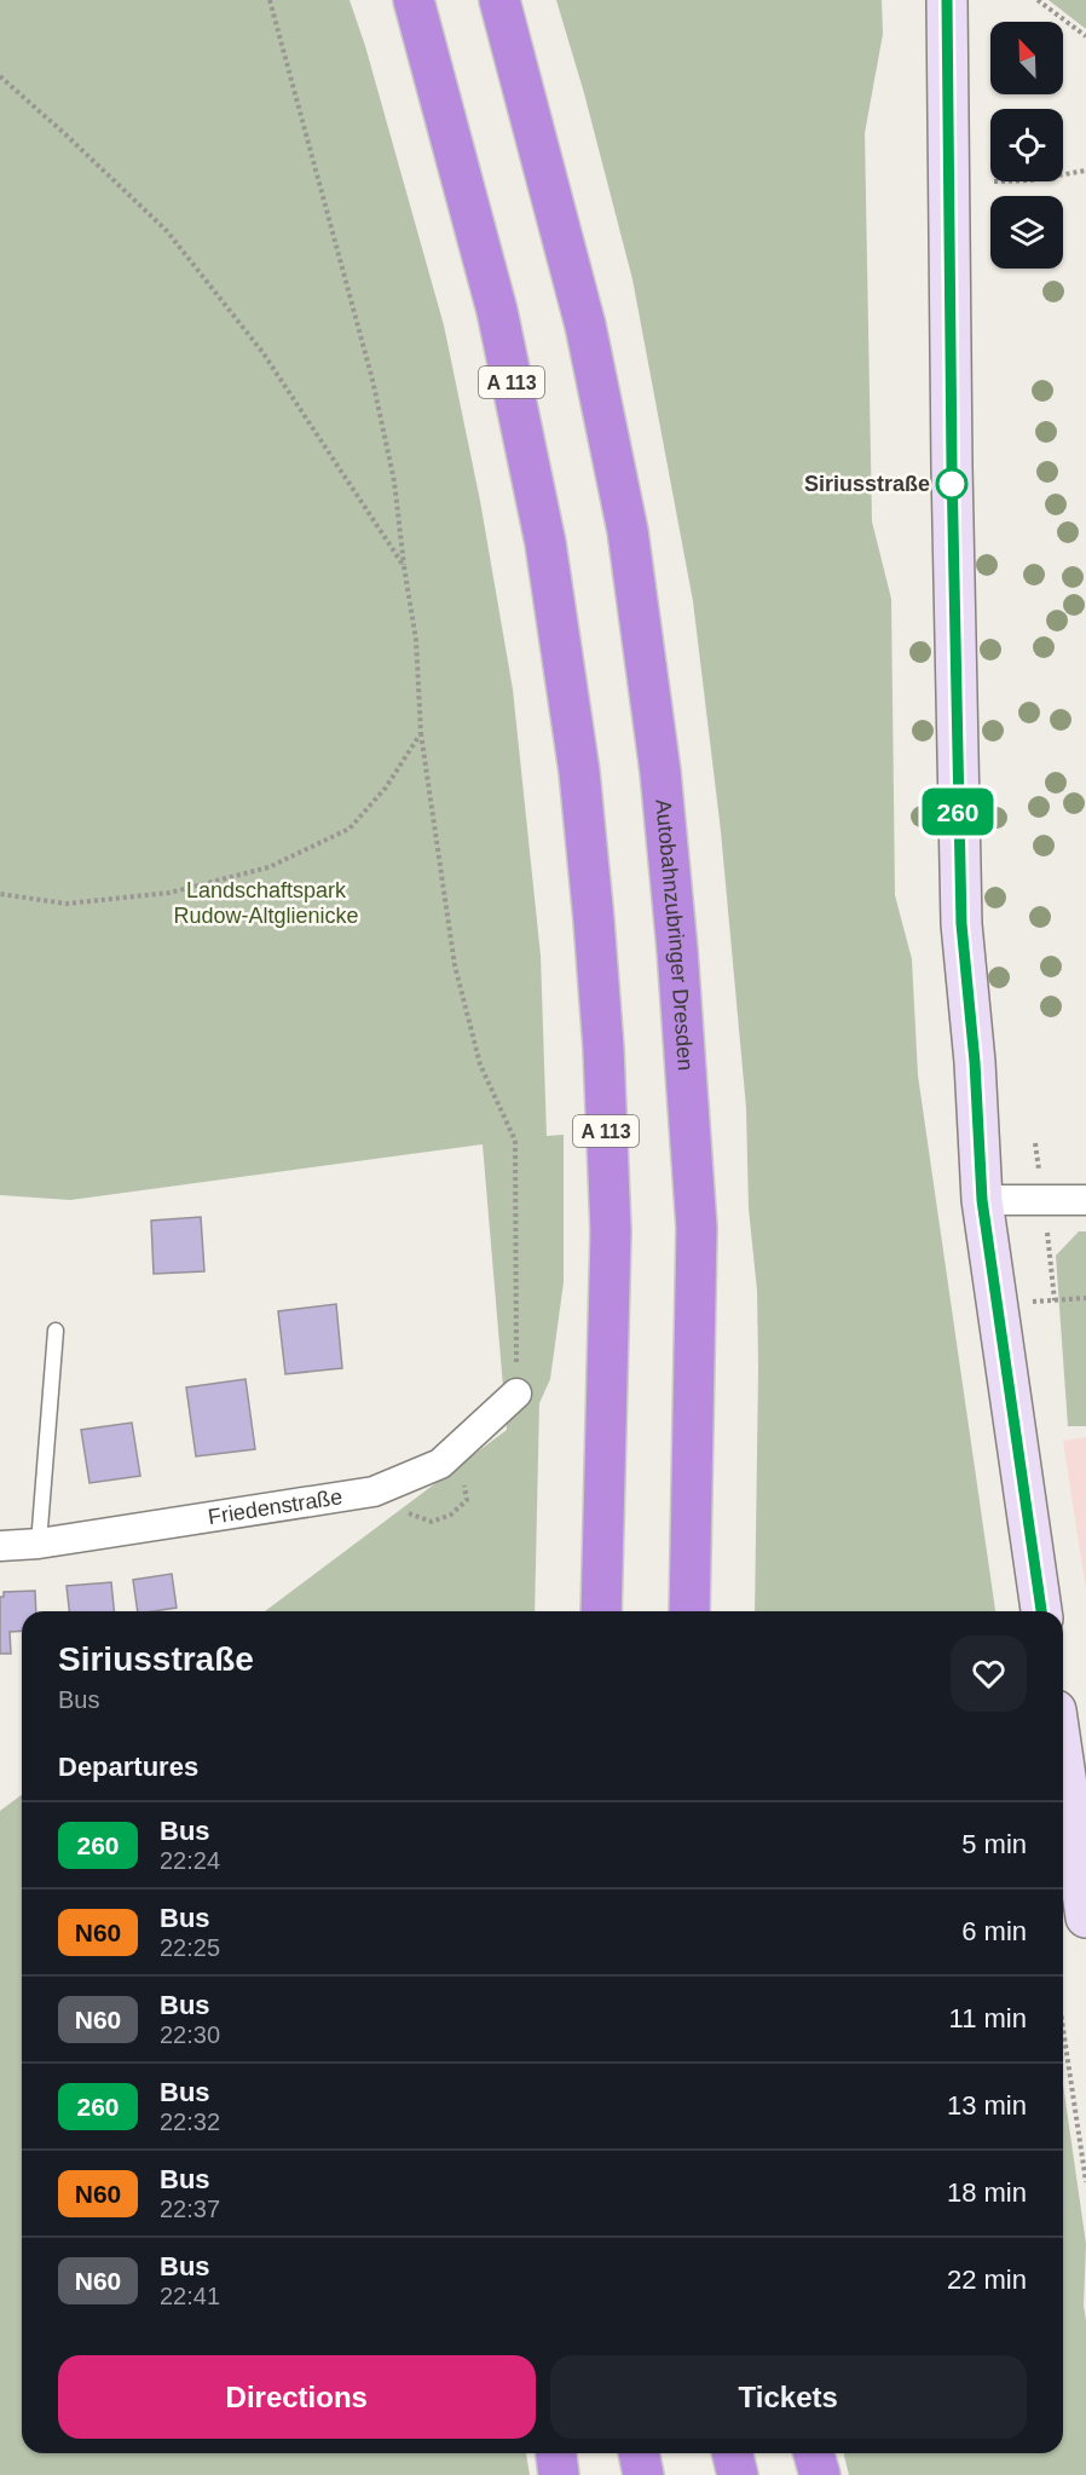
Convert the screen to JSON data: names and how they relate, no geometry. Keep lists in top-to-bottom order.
{
  "streets": {
    "highway": ["A 113", "Autobahnzubringer Dresden"],
    "street": ["Friedenstraße"]
  },
  "parks": ["Landschaftspark Rudow-Altglienicke"],
  "places": ["Siriusstraße"],
  "lines": ["bus line 260"],
  "north": "top left",
  "page": {
    "on_map": "260",
    "heading": [
      ["Siriusstraße", "Bus"],
      "Departures"
    ],
    "list": [
      {
        "mark": "260",
        "name": "Bus",
        "note": "22:24",
        "value": "5 min"
      },
      {
        "mark": "N60",
        "name": "Bus",
        "note": "22:25",
        "value": "6 min"
      },
      {
        "mark": "N60",
        "name": "Bus",
        "note": "22:30",
        "value": "11 min"
      },
      {
        "mark": "260",
        "name": "Bus",
        "note": "22:32",
        "value": "13 min"
      },
      {
        "mark": "N60",
        "name": "Bus",
        "note": "22:37",
        "value": "18 min"
      },
      {
        "mark": "N60",
        "name": "Bus",
        "note": "22:41",
        "value": "22 min"
      }
    ],
    "buttons": ["Directions", "Tickets"]
  }
}
